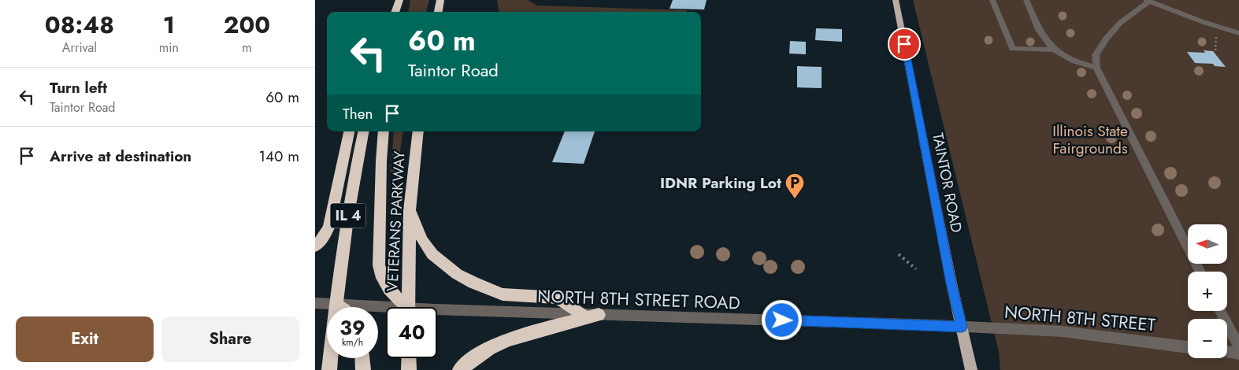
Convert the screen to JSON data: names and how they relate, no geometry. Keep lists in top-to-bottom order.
{
  "streets": {
    "highway": ["IL 4", "VETERANS PARKWAY"],
    "main road": ["TAINTOR ROAD"],
    "street": ["NORTH 8TH STREET ROAD", "NORTH 8TH STREET"]
  },
  "crossings": [
    ["TAINTOR ROAD", "NORTH 8TH STREET ROAD"],
    ["TAINTOR ROAD", "NORTH 8TH STREET"],
    ["IL 4", "NORTH 8TH STREET ROAD"],
    ["NORTH 8TH STREET ROAD", "NORTH 8TH STREET"]
  ],
  "parks": ["Illinois State Fairgrounds"],
  "places": {
    "parking": ["IDNR Parking Lot"]
  },
  "north": "left",
  "page": {
    "eta": [
      "08:48",
      "Arrival",
      "1",
      "min",
      "200",
      "m"
    ],
    "turn": ["60 m", "Taintor Road"],
    "list": [
      {
        "name": "Turn left",
        "note": "Taintor Road",
        "value": "60 m"
      },
      {
        "name": "Arrive at destination",
        "value": "140 m"
      }
    ],
    "then": "Then",
    "map_buttons": ["+", "−"],
    "speed": "39 km/h",
    "limit": "40",
    "buttons": ["Exit", "Share"]
  }
}
